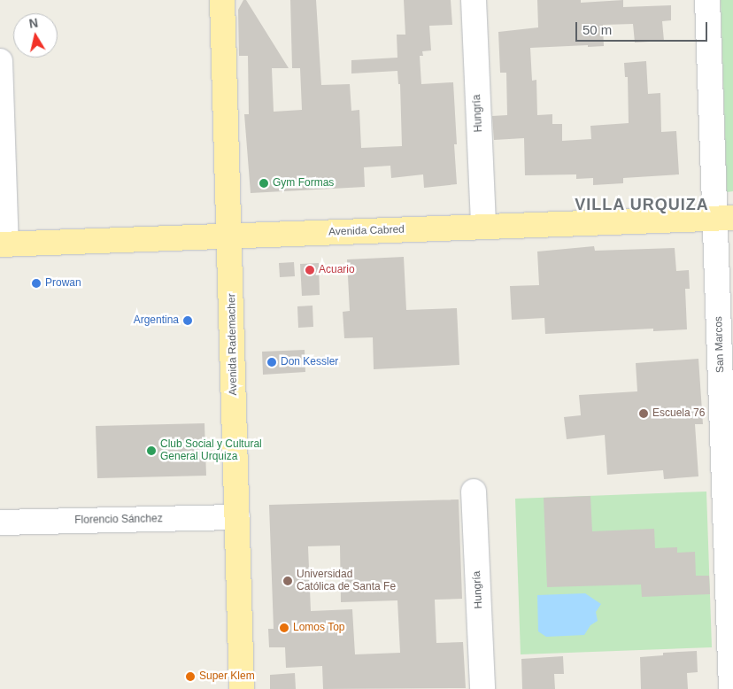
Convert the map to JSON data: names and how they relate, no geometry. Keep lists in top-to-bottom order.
{
  "streets": {
    "main road": ["Avenida Cabred", "Avenida Rademacher"],
    "street": ["Hungría", "San Marcos", "Florencio Sánchez"]
  },
  "crossings": [
    ["Hungría", "Avenida Cabred"],
    ["Avenida Cabred", "Avenida Rademacher"],
    ["Avenida Cabred", "San Marcos"],
    ["Avenida Rademacher", "Florencio Sánchez"]
  ],
  "districts": ["VILLA URQUIZA"],
  "places": [
    "Gym Formas",
    "Acuario",
    "Prowan",
    "Argentina",
    "Don Kessler",
    "Escuela 76",
    "Club Social y Cultural General Urquiza",
    "Universidad Católica de Santa Fe",
    "Lomos Top",
    "Super Klem"
  ],
  "scale_bar": "50 m",
  "north": "top"
}
